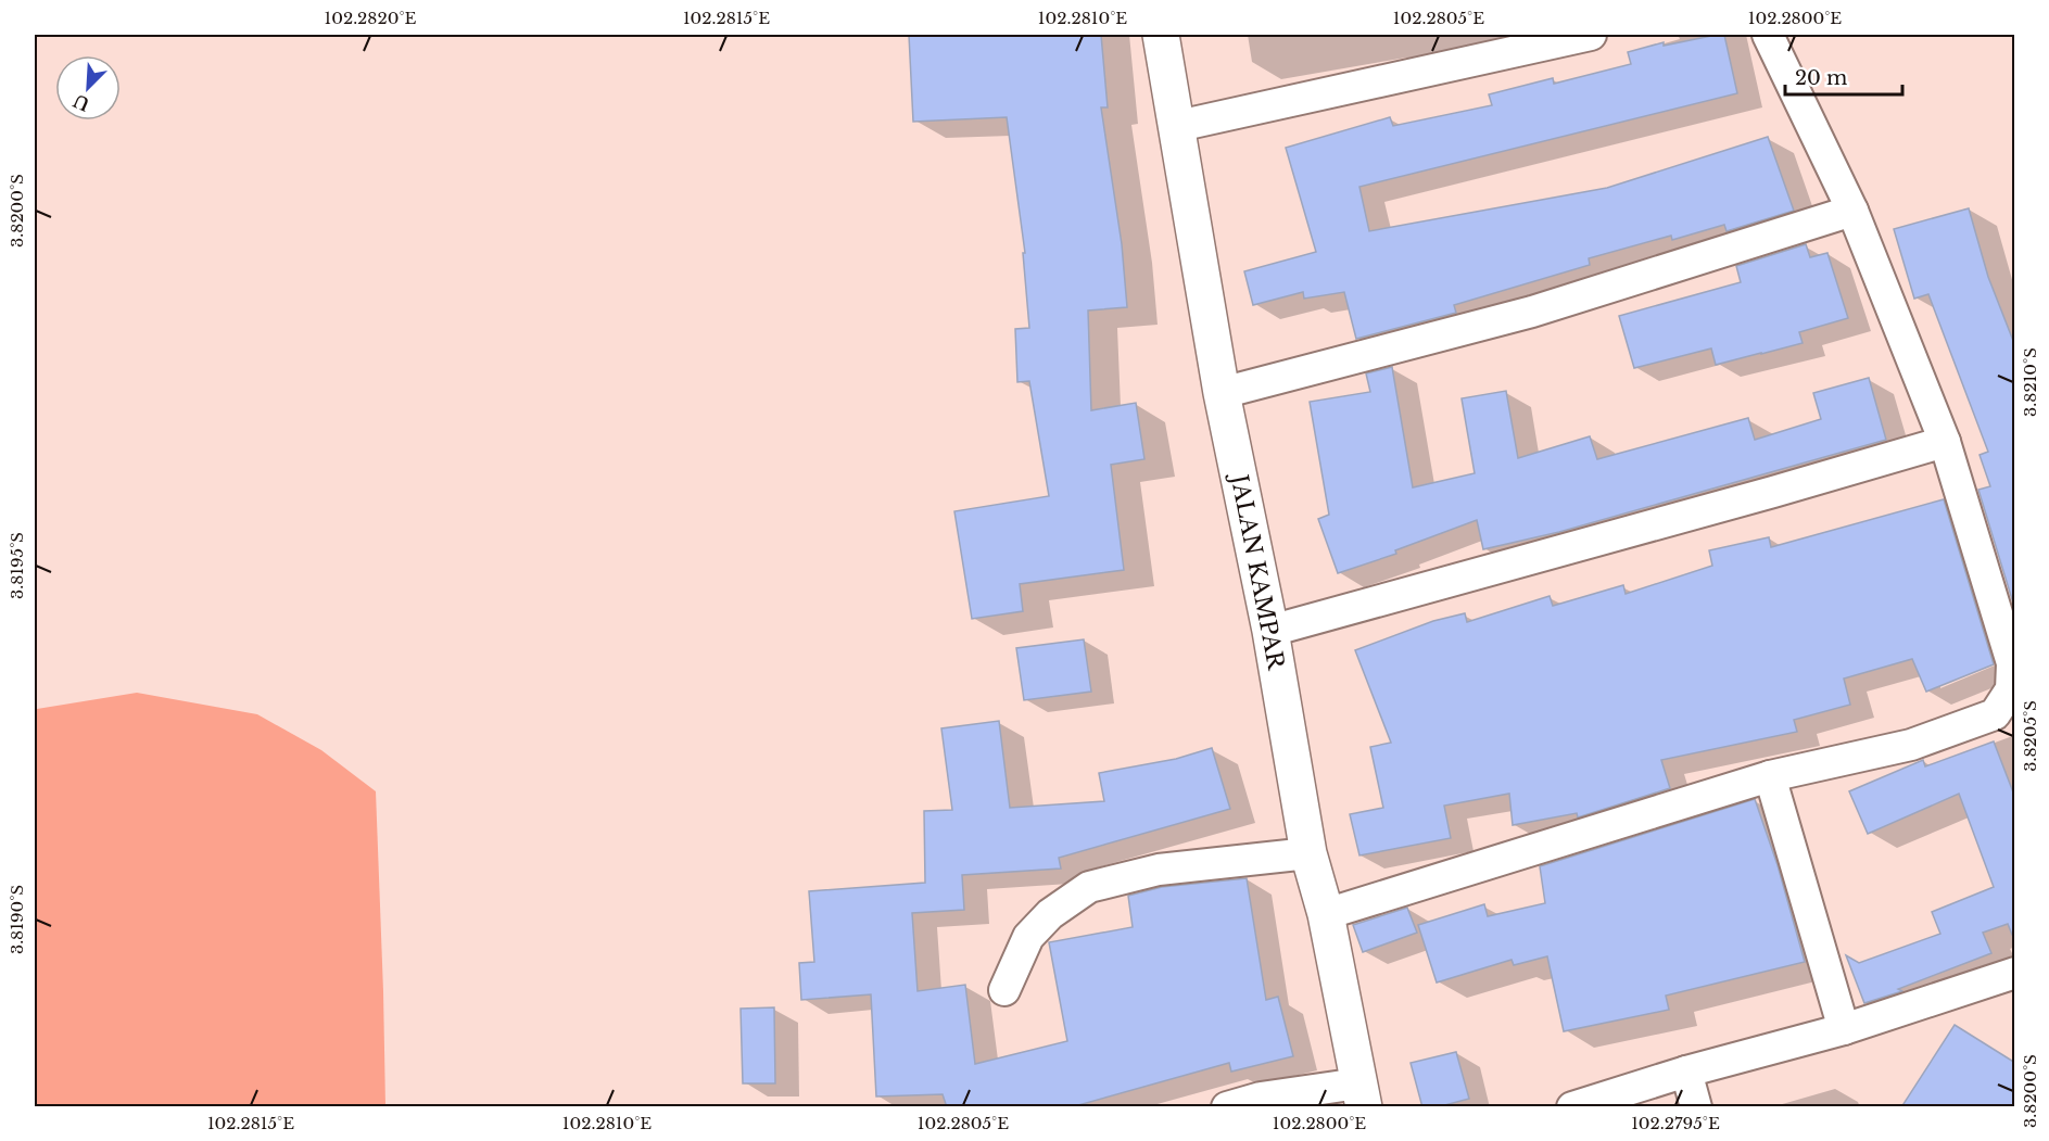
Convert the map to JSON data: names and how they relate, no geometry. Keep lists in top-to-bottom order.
{
  "streets": {
    "street": ["JALAN KAMPAR"]
  },
  "scale_bar": "20 m",
  "north": "bottom left",
  "coordinates": [
    "102.2820°E",
    "102.2815°E",
    "102.2810°E",
    "102.2805°E",
    "102.2800°E",
    "3.8200°S",
    "3.8210°S",
    "3.8195°S",
    "3.8205°S",
    "3.8190°S",
    "102.2795°E"
  ]
}
